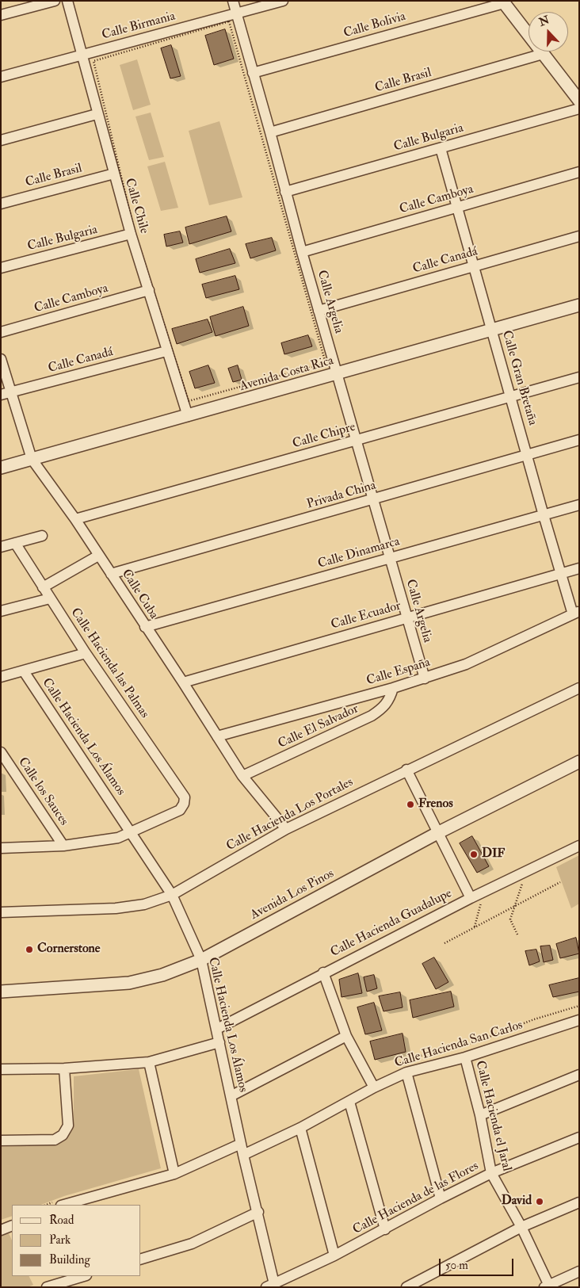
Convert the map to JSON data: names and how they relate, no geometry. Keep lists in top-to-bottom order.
{
  "streets": {
    "street": [
      "Calle Bolivia",
      "Calle Birmania",
      "Calle Brasil",
      "Calle Bulgaria",
      "Calle Camboya",
      "Calle Chile",
      "Calle Canadá",
      "Calle Argelia",
      "Avenida Costa Rica",
      "Calle Gran Bretaña",
      "Calle Chipre",
      "Privada China",
      "Calle Dinamarca",
      "Calle Cuba",
      "Calle Ecuador",
      "Calle Hacienda las Palmas",
      "Calle España",
      "Calle El Salvador",
      "Calle Hacienda Los Álamos",
      "Calle los Sauces",
      "Calle Hacienda Los Portales",
      "Avenida Los Pinos",
      "Calle Hacienda Guadalupe",
      "Calle Hacienda San Carlos",
      "Calle Hacienda el Jaral",
      "Calle Hacienda de las Flores"
    ]
  },
  "crossings": [
    ["Calle Bolivia", "Calle Argelia"],
    ["Calle Birmania", "Calle Chile"],
    ["Calle Birmania", "Calle Argelia"],
    ["Calle Brasil", "Calle Chile"],
    ["Calle Brasil", "Calle Argelia"],
    ["Calle Bulgaria", "Calle Chile"],
    ["Calle Bulgaria", "Calle Argelia"],
    ["Calle Bulgaria", "Calle Gran Bretaña"],
    ["Calle Camboya", "Calle Chile"],
    ["Calle Camboya", "Calle Argelia"],
    ["Calle Camboya", "Calle Gran Bretaña"],
    ["Calle Chile", "Calle Canadá"],
    ["Calle Chile", "Avenida Costa Rica"],
    ["Calle Canadá", "Calle Argelia"],
    ["Calle Canadá", "Calle Gran Bretaña"],
    ["Calle Canadá", "Calle Cuba"],
    ["Calle Argelia", "Avenida Costa Rica"],
    ["Calle Argelia", "Calle Chipre"],
    ["Calle Argelia", "Privada China"],
    ["Calle Argelia", "Calle Dinamarca"],
    ["Calle Argelia", "Calle Ecuador"],
    ["Calle Argelia", "Calle España"],
    ["Avenida Costa Rica", "Calle Gran Bretaña"],
    ["Avenida Costa Rica", "Calle Cuba"],
    ["Calle Gran Bretaña", "Calle Chipre"],
    ["Calle Gran Bretaña", "Privada China"],
    ["Calle Gran Bretaña", "Calle Dinamarca"],
    ["Calle Gran Bretaña", "Calle Ecuador"],
    ["Calle Gran Bretaña", "Calle España"],
    ["Calle Chipre", "Calle Cuba"],
    ["Privada China", "Calle Cuba"],
    ["Calle Dinamarca", "Calle Cuba"],
    ["Calle Cuba", "Calle Ecuador"],
    ["Calle Cuba", "Calle España"],
    ["Calle Cuba", "Calle El Salvador"],
    ["Calle Cuba", "Calle Hacienda Los Portales"],
    ["Calle Hacienda las Palmas", "Calle Hacienda Los Álamos"],
    ["Calle España", "Calle El Salvador"],
    ["Calle Hacienda Los Álamos", "Calle Hacienda Los Portales"],
    ["Calle Hacienda Los Álamos", "Avenida Los Pinos"],
    ["Calle Hacienda Los Álamos", "Calle Hacienda Guadalupe"],
    ["Calle Hacienda Los Álamos", "Calle Hacienda San Carlos"],
    ["Calle Hacienda Los Álamos", "Calle Hacienda de las Flores"],
    ["Calle Hacienda San Carlos", "Calle Hacienda el Jaral"],
    ["Calle Hacienda el Jaral", "Calle Hacienda de las Flores"]
  ],
  "places": [
    "Frenos",
    "DIF",
    "Cornerstone",
    "David"
  ],
  "legend": ["Road", "Park", "Building"],
  "scale_bar": "50 m",
  "north": "top"
}
